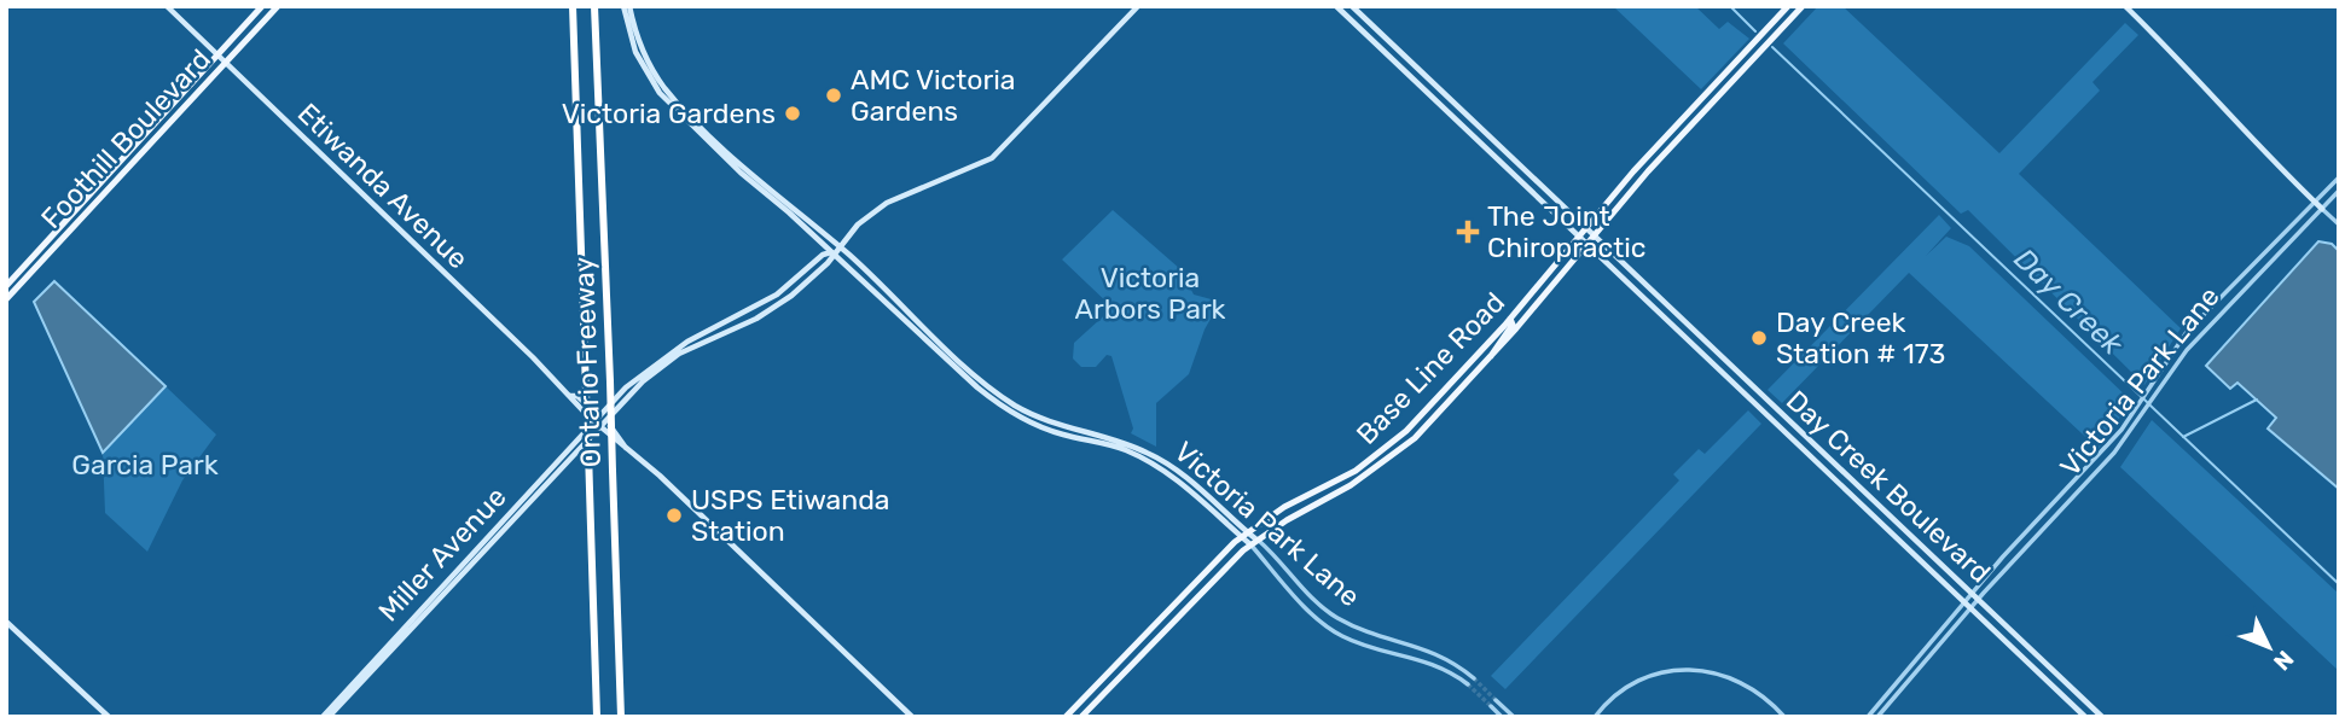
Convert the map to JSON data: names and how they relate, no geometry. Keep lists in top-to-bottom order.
{
  "streets": {
    "highway": ["Ontario Freeway"],
    "main road": [
      "Foothill Boulevard",
      "Etiwanda Avenue",
      "Base Line Road",
      "Victoria Park Lane",
      "Day Creek Boulevard",
      "Miller Avenue"
    ]
  },
  "crossings": [
    ["Foothill Boulevard", "Etiwanda Avenue"],
    ["Etiwanda Avenue", "Miller Avenue"],
    ["Base Line Road", "Victoria Park Lane"],
    ["Base Line Road", "Day Creek Boulevard"],
    ["Victoria Park Lane", "Day Creek Boulevard"],
    ["Victoria Park Lane", "Miller Avenue"]
  ],
  "water": ["Day Creek"],
  "parks": ["Victoria Arbors Park", "Garcia Park"],
  "places": {
    "other": [
      "AMC Victoria Gardens",
      "Victoria Gardens",
      "Day Creek Station # 173",
      "USPS Etiwanda Station"
    ],
    "health": ["The Joint Chiropractic"]
  },
  "north": "bottom right"
}
